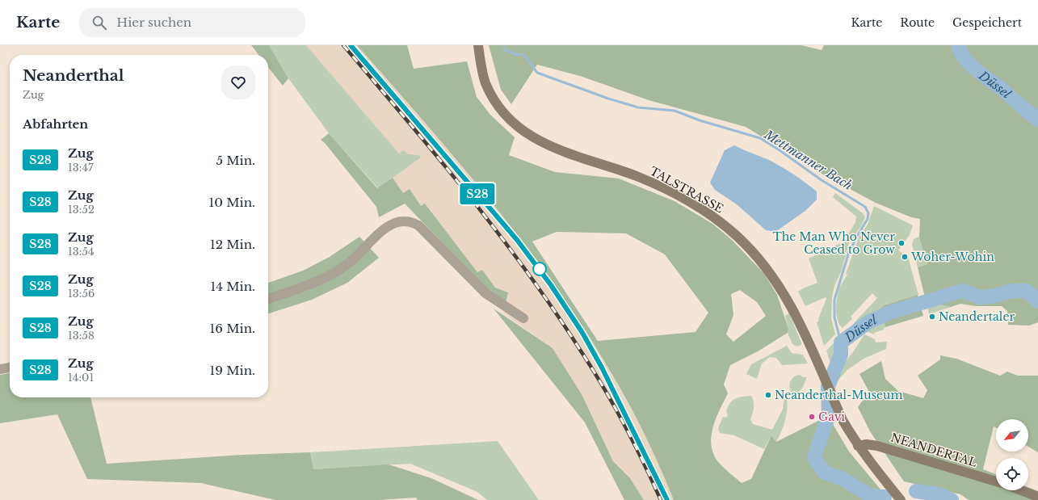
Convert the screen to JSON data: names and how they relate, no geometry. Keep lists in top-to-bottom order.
{
  "streets": {
    "main road": ["TALSTRASSE", "NEANDERTAL"]
  },
  "crossings": [
    ["TALSTRASSE", "NEANDERTAL"]
  ],
  "water": ["Düssel", "Mettmanner Bach"],
  "places": [
    "The Man Who Never Ceased to Grow",
    "Woher-Wohin",
    "Neandertaler",
    "Neanderthal-Museum",
    "Gavi"
  ],
  "north": "bottom left",
  "page": {
    "header": "Karte",
    "search": "Hier suchen",
    "nav": ["Karte", "Route", "Gespeichert"],
    "on_map": "S28",
    "heading": [
      ["Neanderthal", "Zug"],
      "Abfahrten"
    ],
    "list": [
      {
        "mark": "S28",
        "name": "Zug",
        "note": "13:47",
        "value": "5 Min."
      },
      {
        "mark": "S28",
        "name": "Zug",
        "note": "13:52",
        "value": "10 Min."
      },
      {
        "mark": "S28",
        "name": "Zug",
        "note": "13:54",
        "value": "12 Min."
      },
      {
        "mark": "S28",
        "name": "Zug",
        "note": "13:56",
        "value": "14 Min."
      },
      {
        "mark": "S28",
        "name": "Zug",
        "note": "13:58",
        "value": "16 Min."
      },
      {
        "mark": "S28",
        "name": "Zug",
        "note": "14:01",
        "value": "19 Min."
      }
    ]
  }
}
